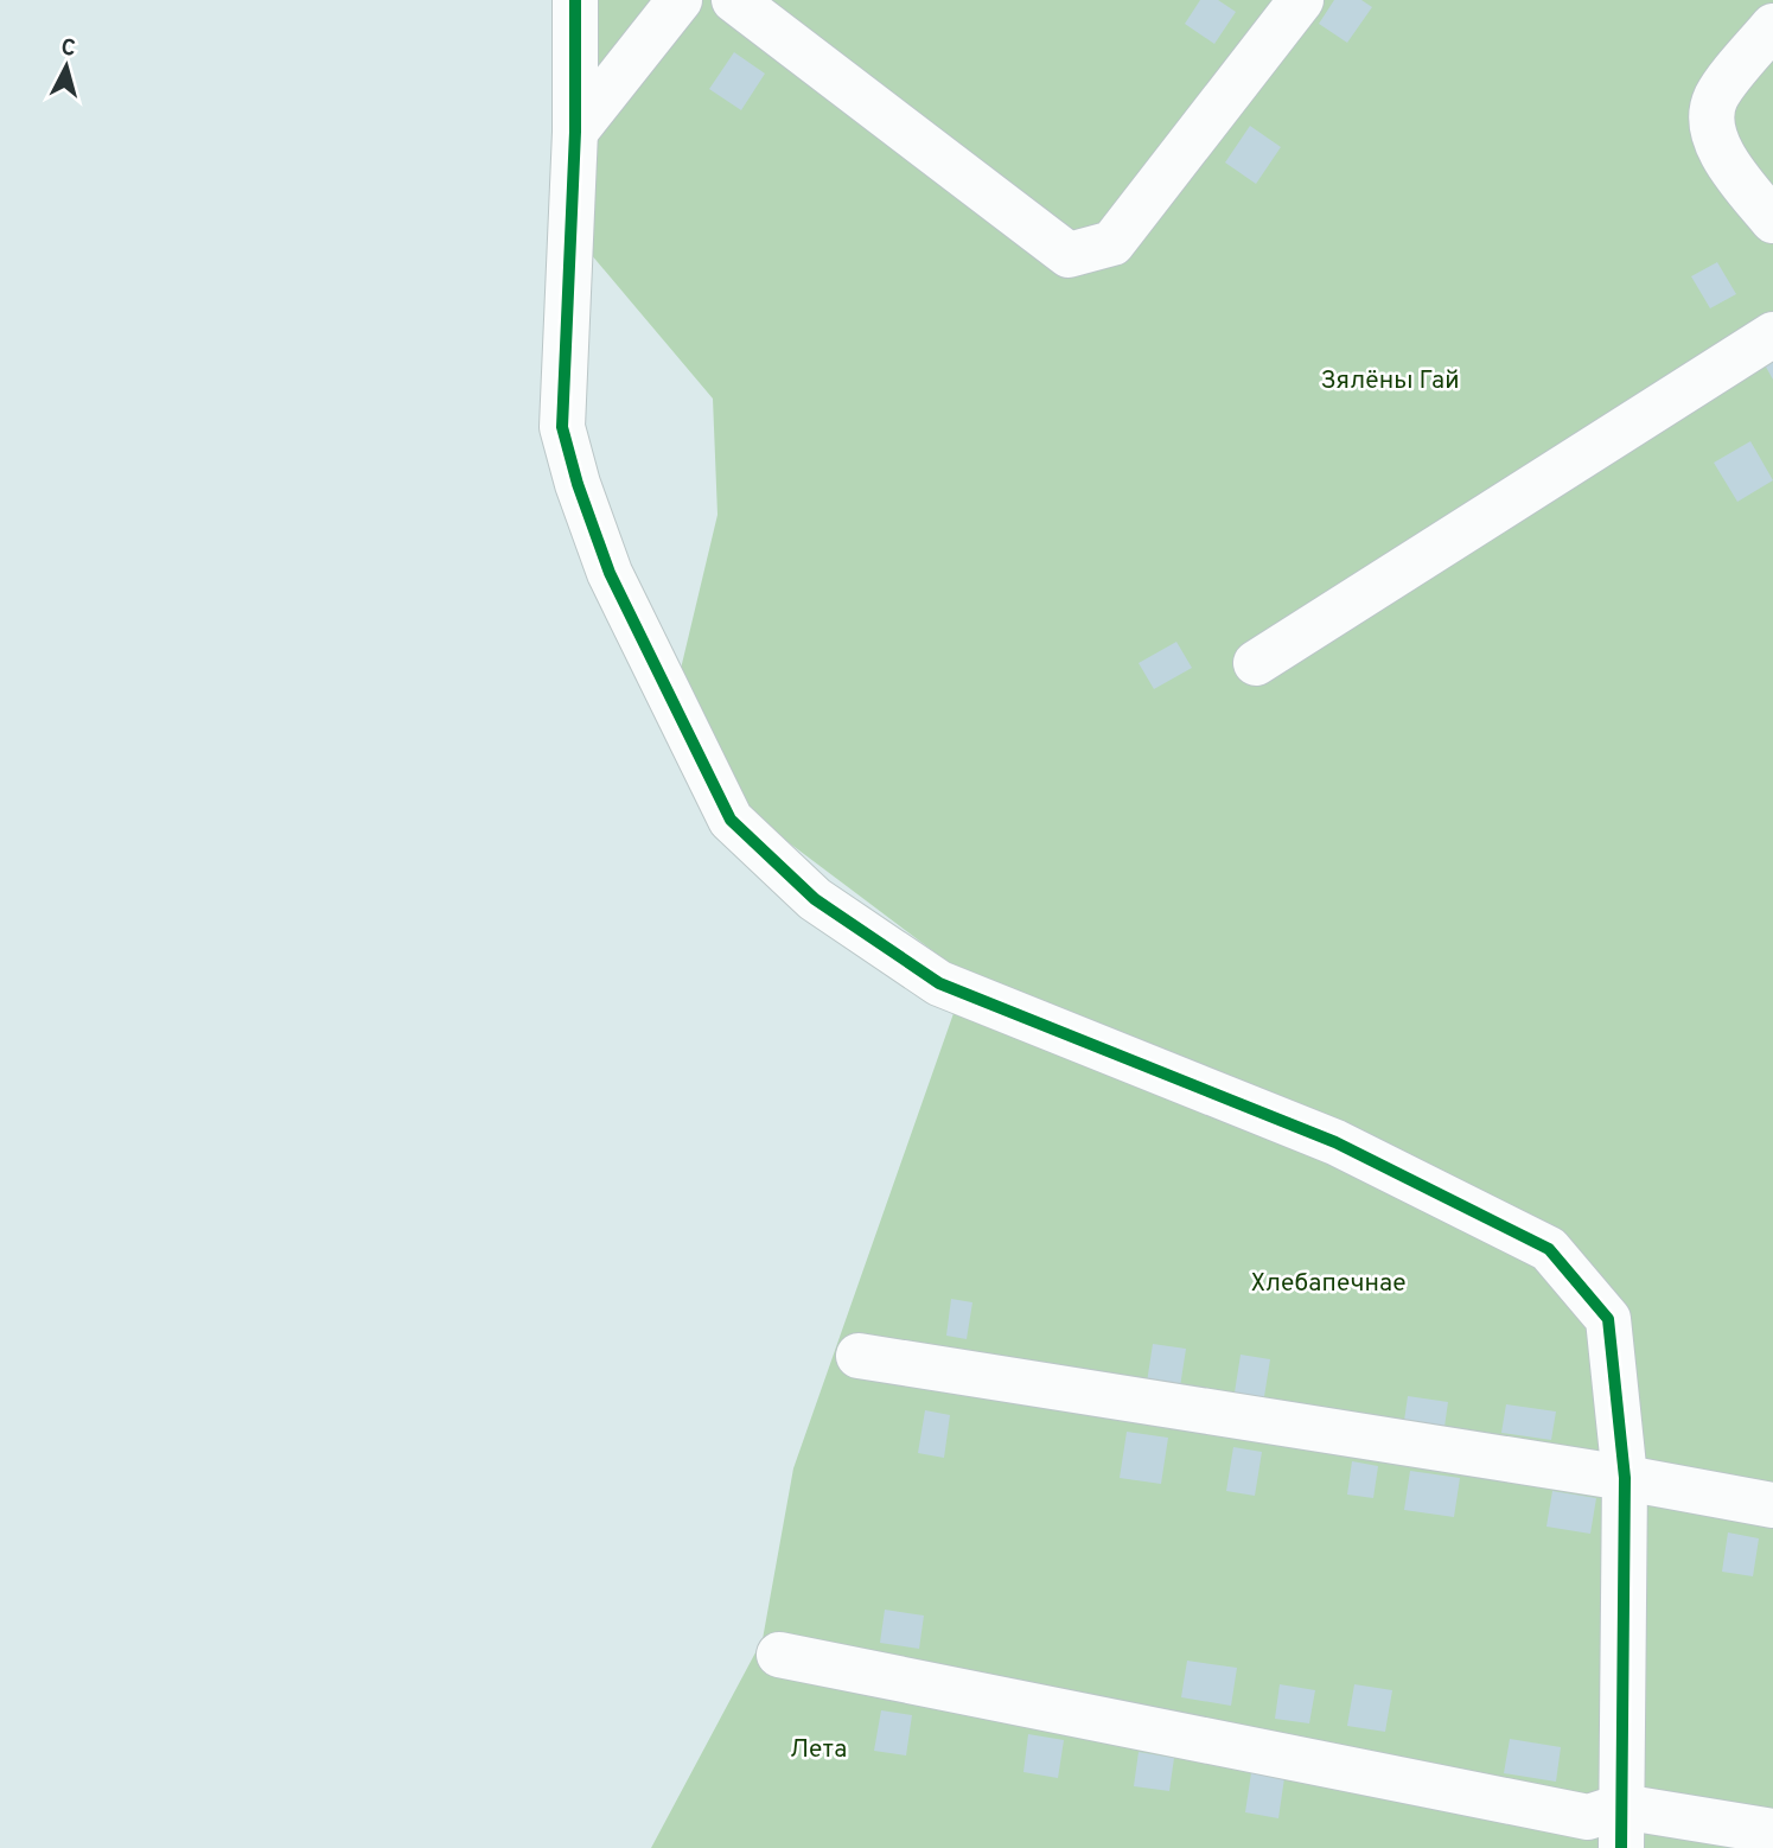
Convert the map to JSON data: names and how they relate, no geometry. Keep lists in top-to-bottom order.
{
  "parks": ["Зялёны Гай", "Хлебапечнае", "Лета"],
  "north": "top"
}
